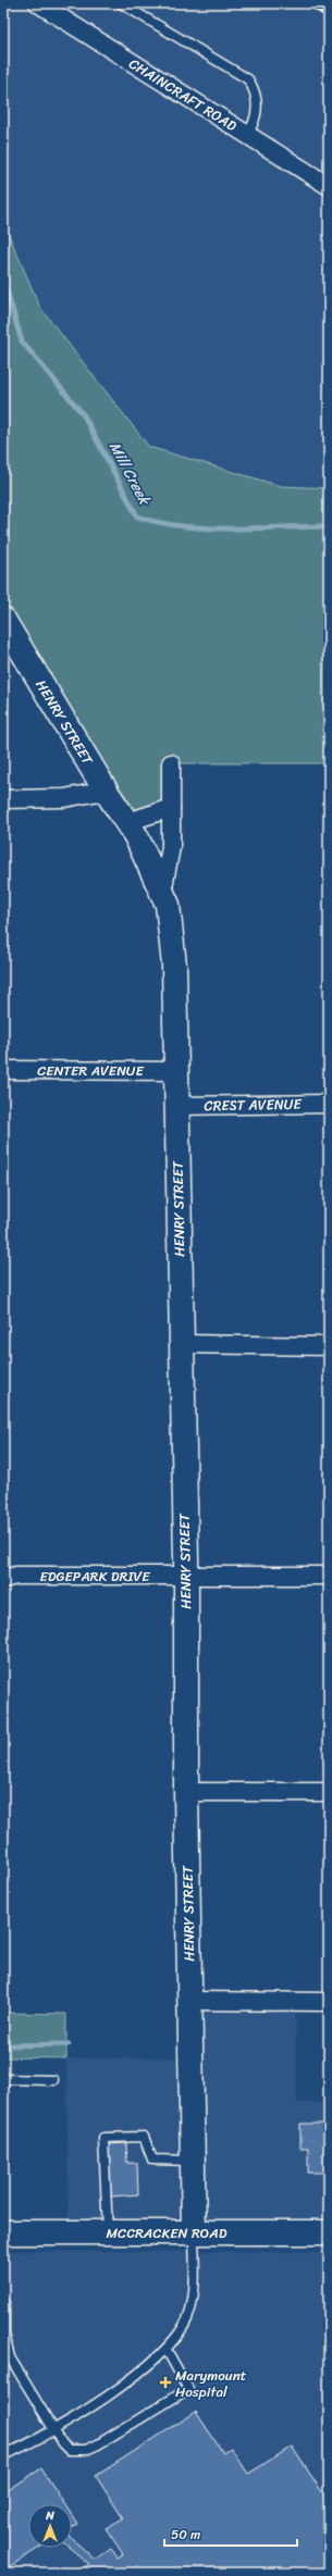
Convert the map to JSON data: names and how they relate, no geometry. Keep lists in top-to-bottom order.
{
  "streets": {
    "street": [
      "CHAINCRAFT ROAD",
      "HENRY STREET",
      "CENTER AVENUE",
      "CREST AVENUE",
      "EDGEPARK DRIVE",
      "MCCRACKEN ROAD"
    ]
  },
  "crossings": [
    ["HENRY STREET", "CENTER AVENUE"],
    ["HENRY STREET", "CREST AVENUE"],
    ["HENRY STREET", "EDGEPARK DRIVE"],
    ["HENRY STREET", "MCCRACKEN ROAD"]
  ],
  "water": ["Mill Creek"],
  "places": {
    "health": ["Marymount Hospital"]
  },
  "scale_bar": "50 m",
  "north": "top"
}
